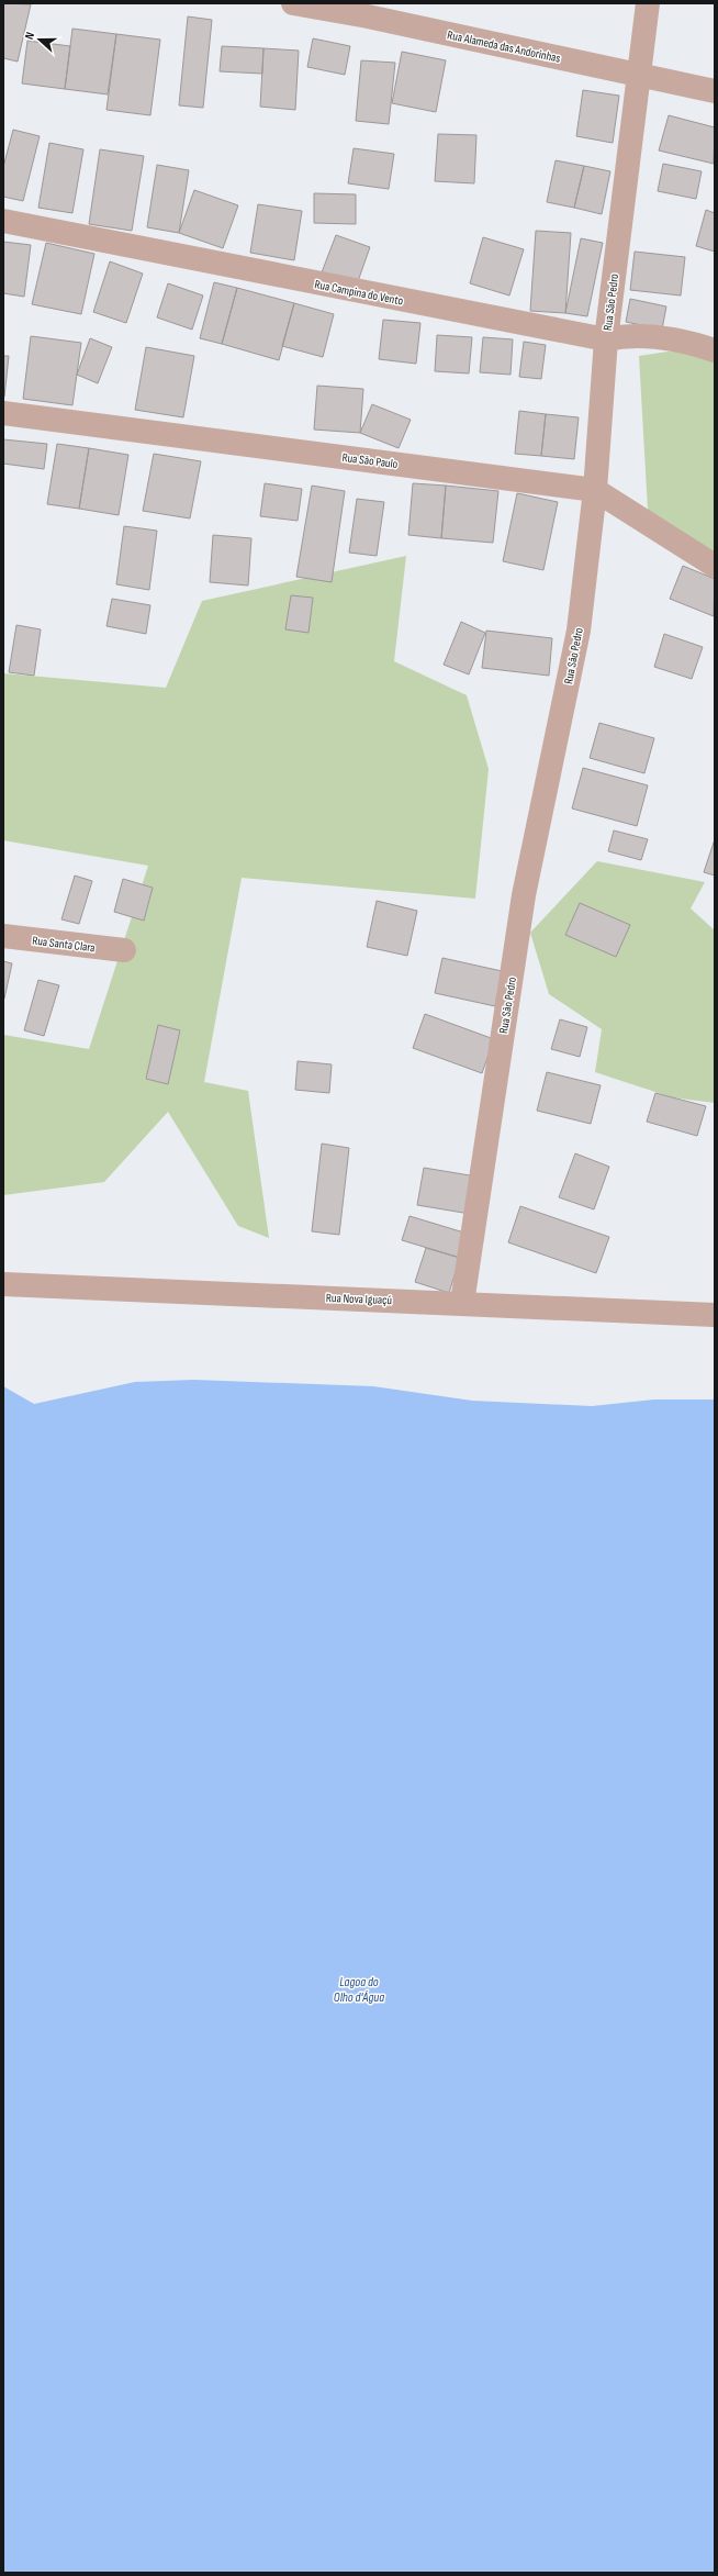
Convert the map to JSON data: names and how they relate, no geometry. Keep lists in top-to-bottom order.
{
  "streets": {
    "street": [
      "Rua Alameda das Andorinhas",
      "Rua Campina do Vento",
      "Rua São Pedro",
      "Rua São Paulo",
      "Rua Santa Clara",
      "Rua Nova Iguaçú"
    ]
  },
  "crossings": [
    ["Rua Alameda das Andorinhas", "Rua São Pedro"],
    ["Rua Campina do Vento", "Rua São Pedro"],
    ["Rua São Pedro", "Rua São Paulo"],
    ["Rua São Pedro", "Rua Nova Iguaçú"]
  ],
  "water": ["Lagoa do Olho d'Água"],
  "north": "left"
}
